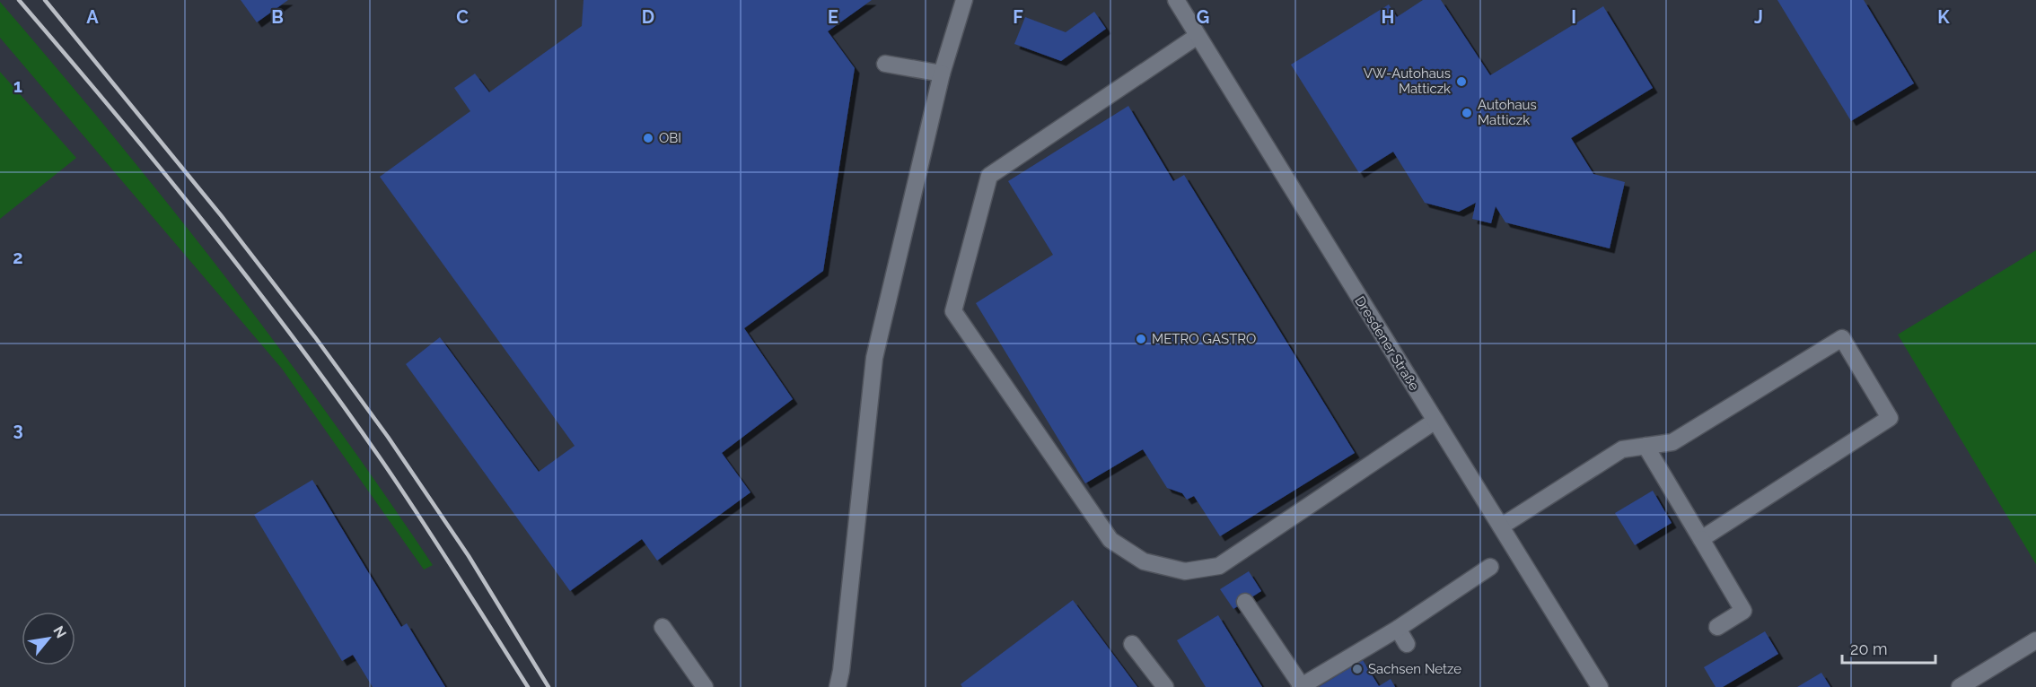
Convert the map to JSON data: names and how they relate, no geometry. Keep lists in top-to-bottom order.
{
  "streets": {
    "main road": ["Dresdener Straße"]
  },
  "places": [
    "VW-Autohaus Matticzk",
    "Autohaus Matticzk",
    "OBI",
    "METRO GASTRO",
    "Sachsen Netze"
  ],
  "scale_bar": "20 m",
  "north": "top right",
  "grid": {
    "columns": [
      "A",
      "B",
      "C",
      "D",
      "E",
      "F",
      "G",
      "H",
      "I",
      "J",
      "K"
    ],
    "rows": ["1", "2", "3"]
  }
}
